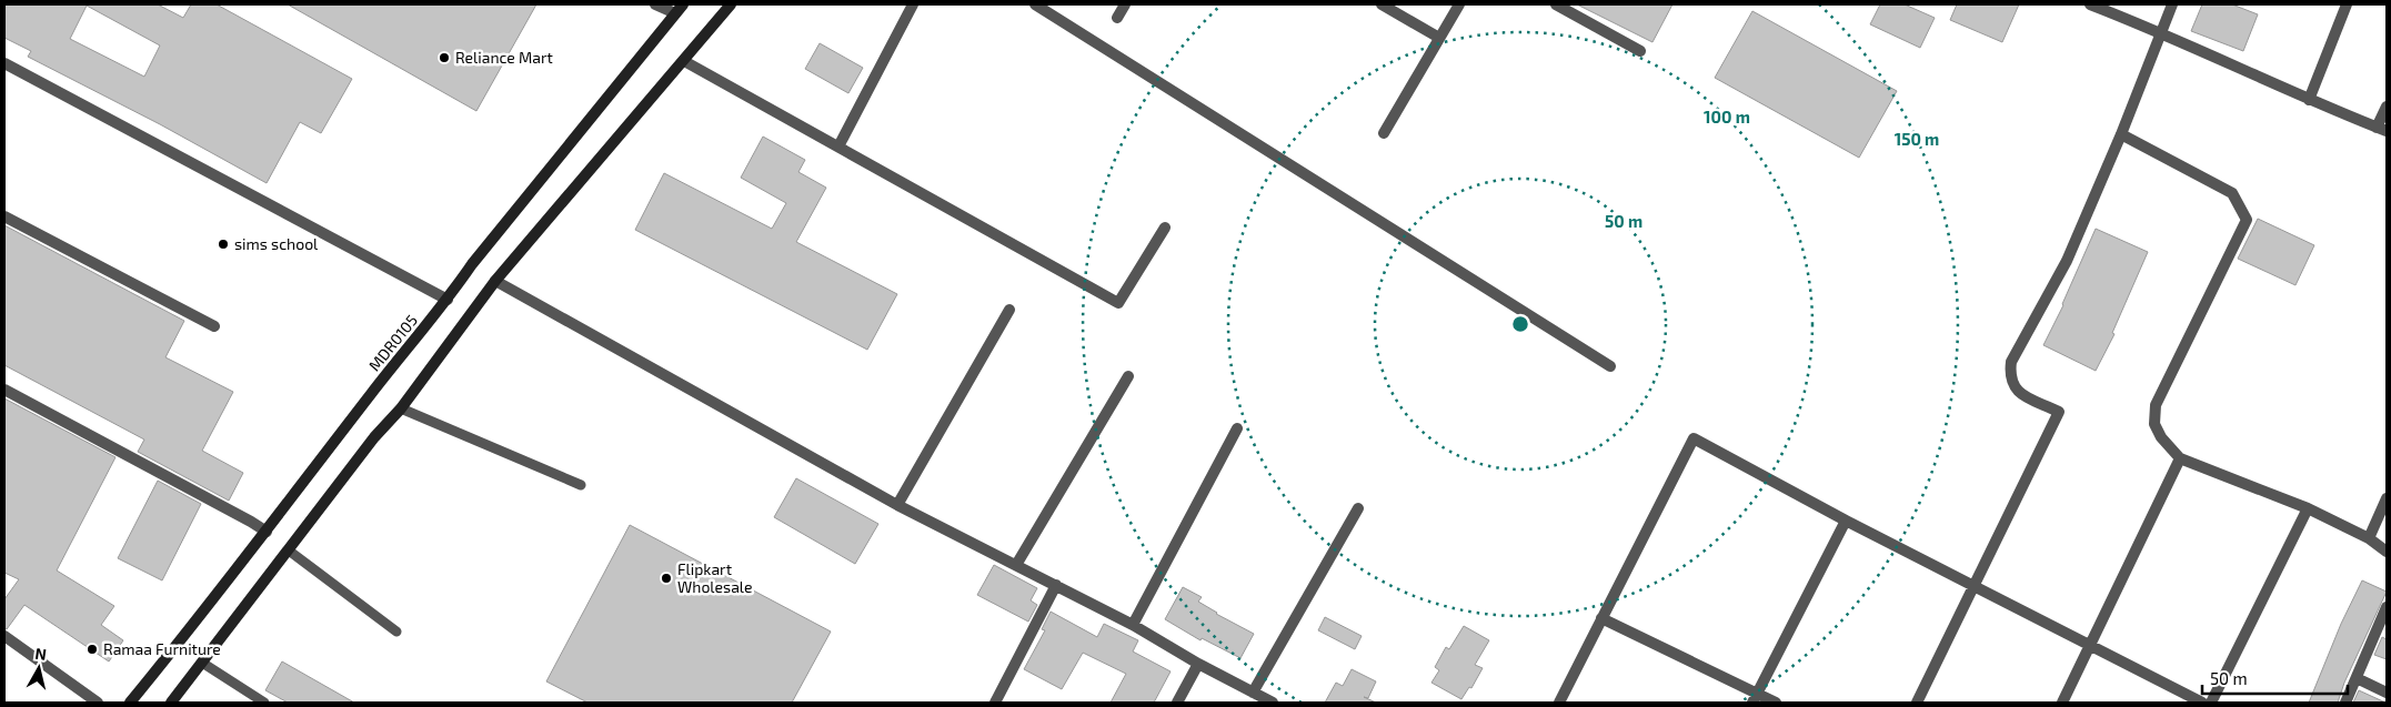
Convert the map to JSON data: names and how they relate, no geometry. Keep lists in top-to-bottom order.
{
  "streets": {
    "main road": ["MDR0105"]
  },
  "places": [
    "Reliance Mart",
    "sims school",
    "Flipkart Wholesale",
    "Ramaa Furniture"
  ],
  "scale_bar": "50 m",
  "north": "top",
  "rings": ["100 m", "150 m", "50 m"]
}
